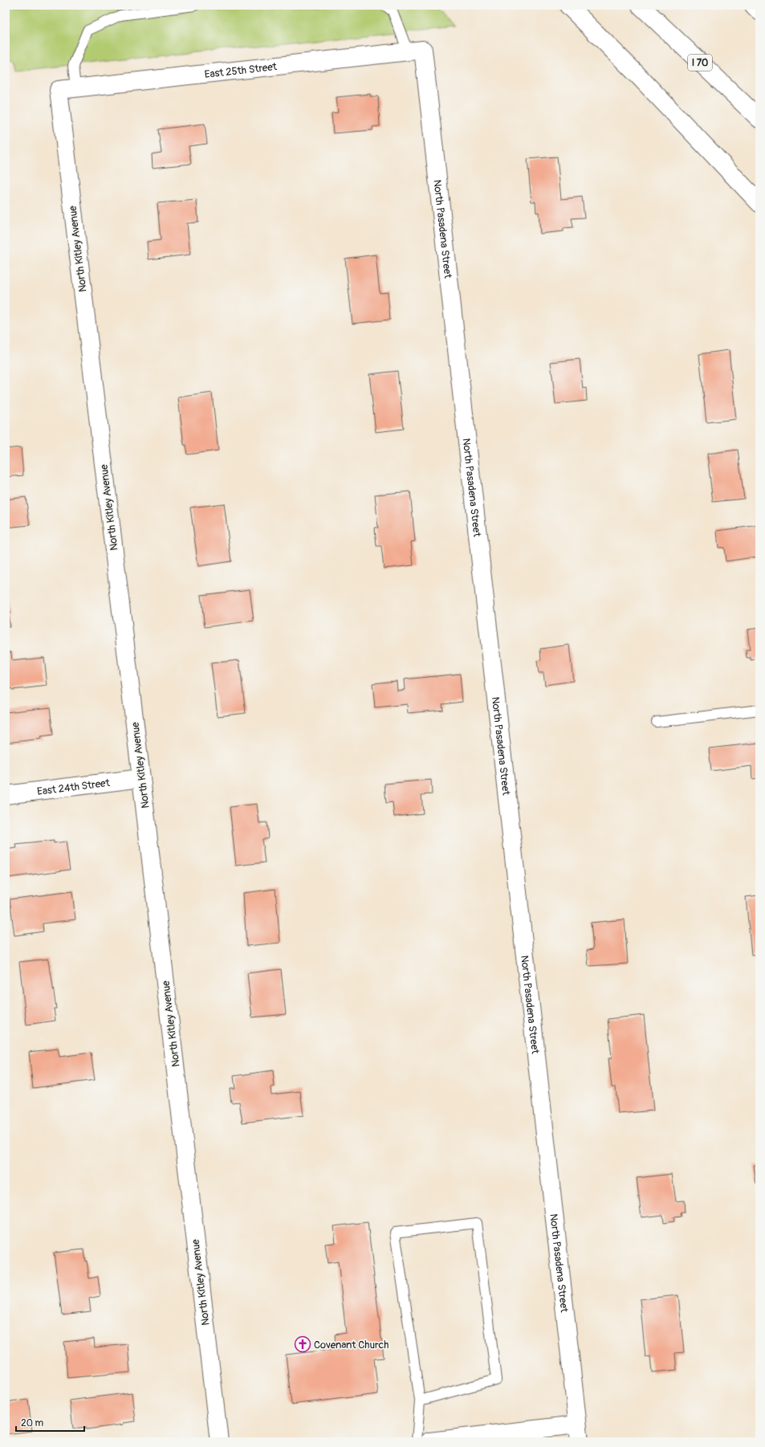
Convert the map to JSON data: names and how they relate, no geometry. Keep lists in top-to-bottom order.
{
  "streets": {
    "main road": [
      "I 70",
      "East 25th Street",
      "North Pasadena Street",
      "North Kitley Avenue",
      "East 24th Street"
    ]
  },
  "crossings": [
    ["East 25th Street", "North Pasadena Street"],
    ["East 25th Street", "North Kitley Avenue"],
    ["North Kitley Avenue", "East 24th Street"]
  ],
  "places": {
    "church": ["Covenant Church"]
  },
  "scale_bar": "20 m"
}
